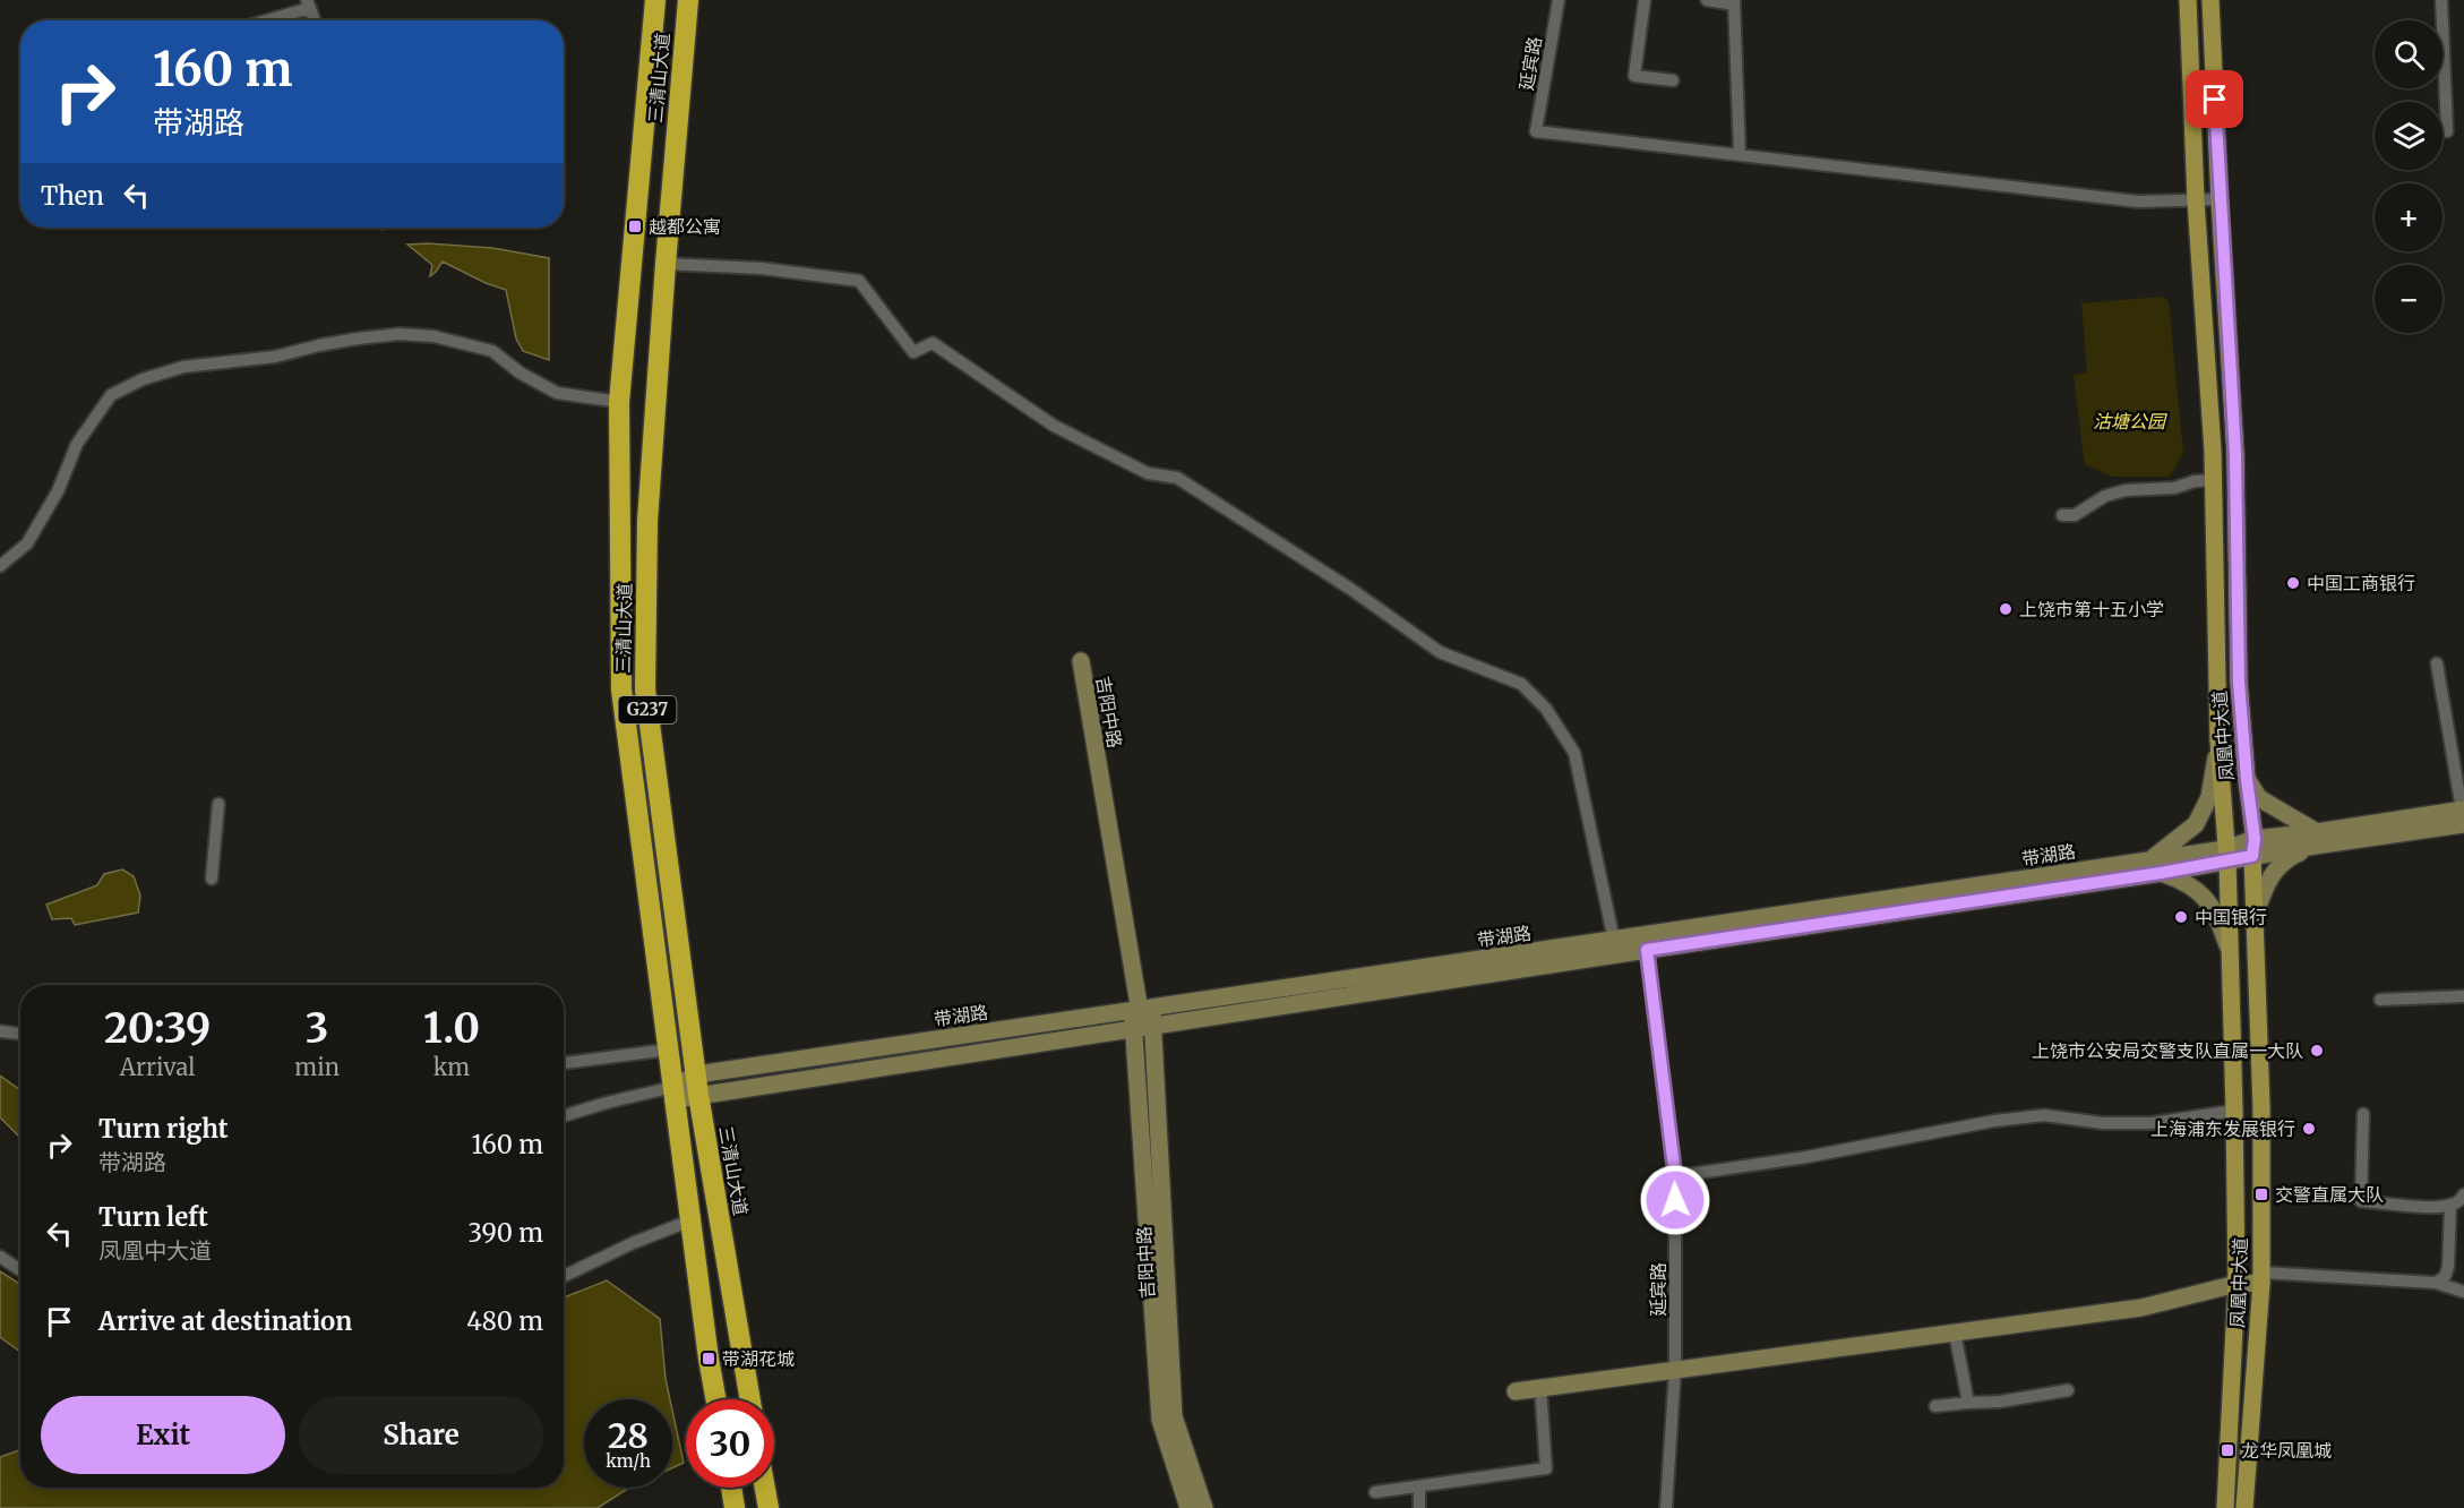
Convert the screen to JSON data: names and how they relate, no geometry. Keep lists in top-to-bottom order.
{
  "streets": {
    "highway": ["三清山大道", "G237"],
    "main road": ["吉阳中路", "凤凰中大道", "带湖路"],
    "street": ["延宾路"]
  },
  "crossings": [
    ["延宾路", "带湖路"],
    ["三清山大道", "带湖路"],
    ["吉阳中路", "带湖路"],
    ["凤凰中大道", "带湖路"]
  ],
  "parks": ["沽塘公园"],
  "places": {
    "transit": [
      "越都公寓",
      "交警直属大队",
      "带湖花城",
      "龙华凤凰城"
    ],
    "other": [
      "中国工商银行",
      "上饶市第十五小学",
      "中国银行",
      "上饶市公安局交警支队直属一大队",
      "上海浦东发展银行"
    ]
  },
  "page": {
    "map_buttons": ["+", "−"],
    "turn": ["160 m", "带湖路"],
    "then": "Then",
    "eta": [
      "20:39",
      "Arrival",
      "3",
      "min",
      "1.0",
      "km"
    ],
    "list": [
      {
        "name": "Turn right",
        "note": "带湖路",
        "value": "160 m"
      },
      {
        "name": "Turn left",
        "note": "凤凰中大道",
        "value": "390 m"
      },
      {
        "name": "Arrive at destination",
        "value": "480 m"
      }
    ],
    "buttons": ["Exit", "Share"],
    "speed": "28 km/h",
    "limit": "30"
  }
}
